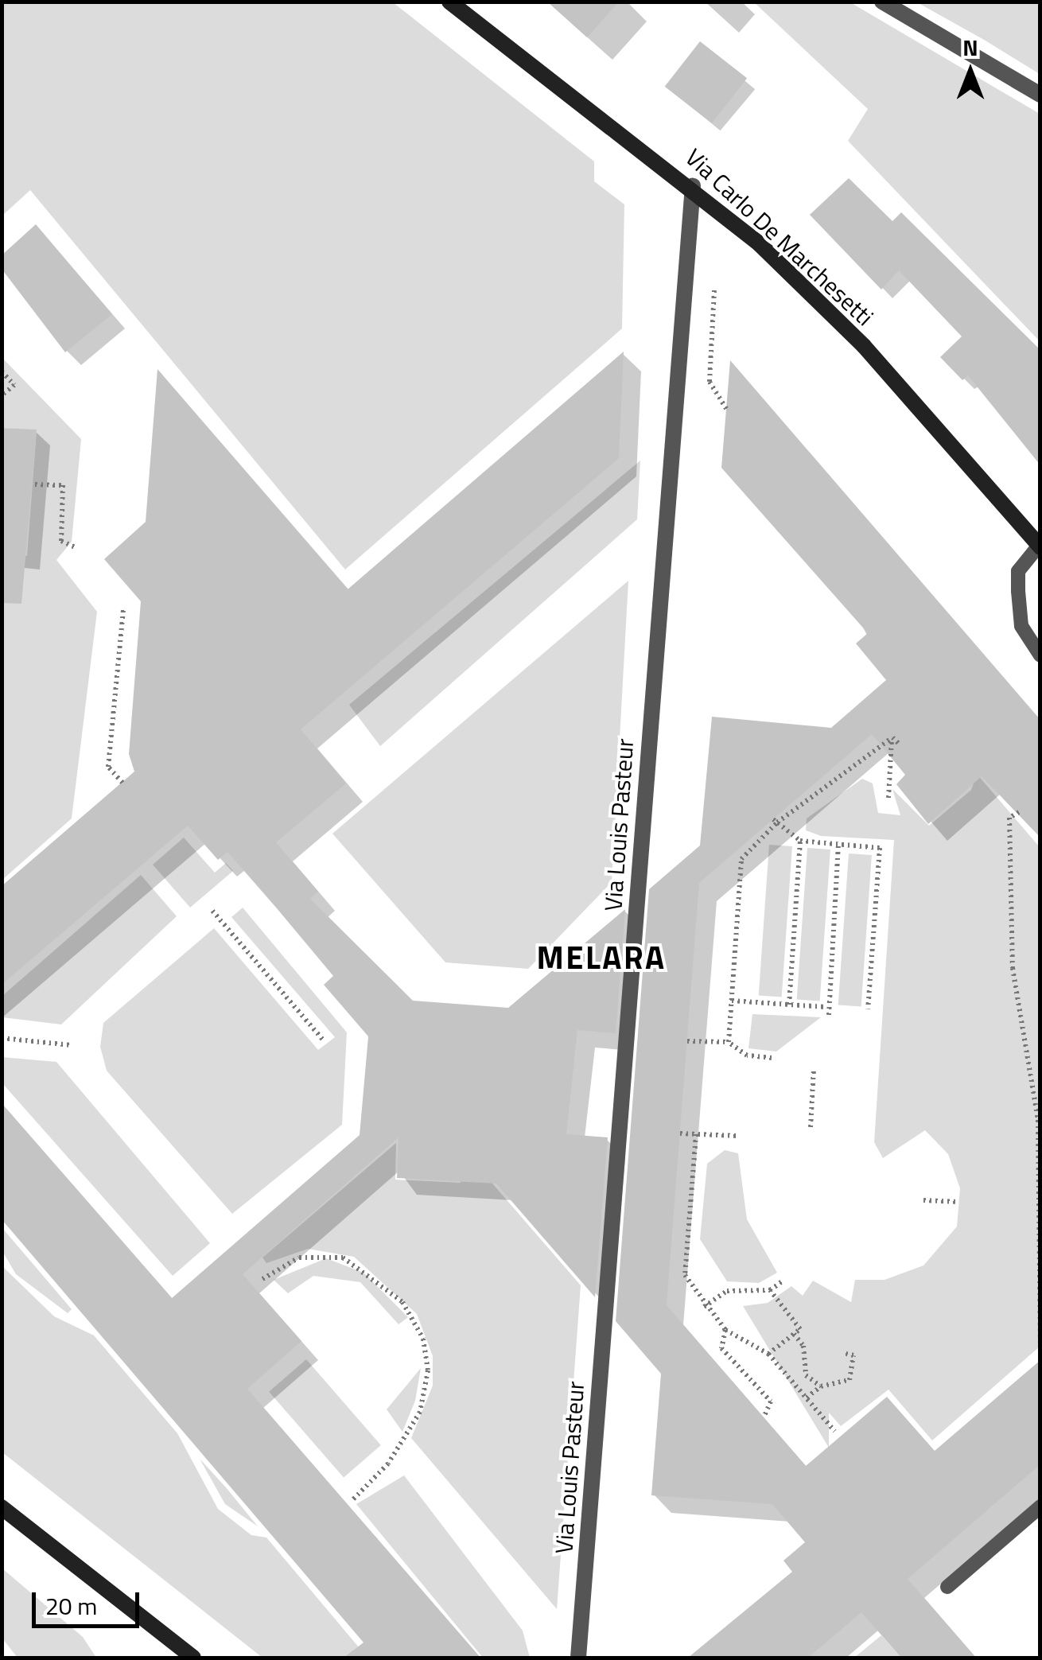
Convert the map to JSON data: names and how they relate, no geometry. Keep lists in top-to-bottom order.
{
  "streets": {
    "main road": ["Via Carlo De Marchesetti"],
    "street": ["Via Louis Pasteur"]
  },
  "crossings": [
    ["Via Carlo De Marchesetti", "Via Louis Pasteur"]
  ],
  "districts": ["MELARA"],
  "scale_bar": "20 m",
  "north": "top"
}
